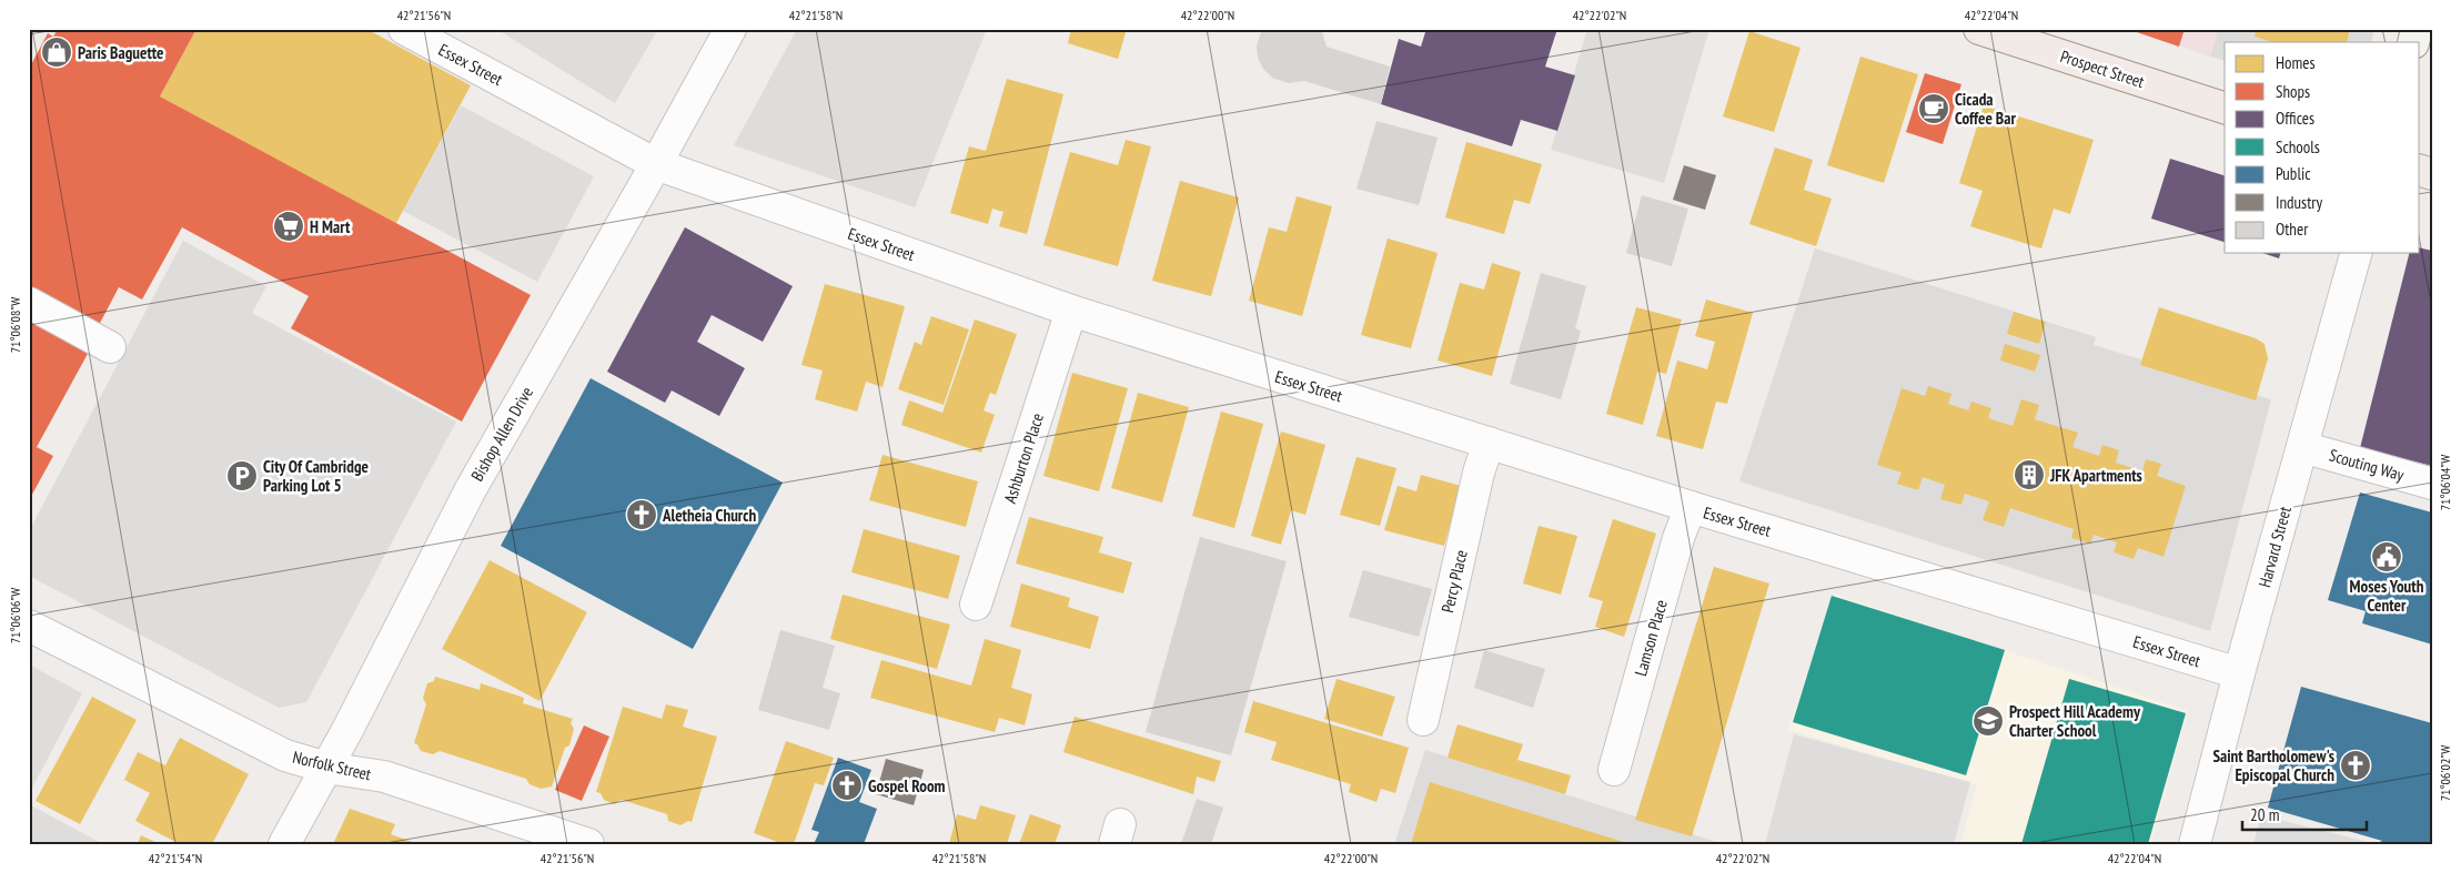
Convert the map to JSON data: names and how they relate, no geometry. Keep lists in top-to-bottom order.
{
  "streets": {
    "main road": ["Prospect Street"],
    "street": [
      "Essex Street",
      "Bishop Allen Drive",
      "Ashburton Place",
      "Scouting Way",
      "Harvard Street",
      "Percy Place",
      "Lamson Place",
      "Norfolk Street"
    ]
  },
  "crossings": [
    ["Essex Street", "Bishop Allen Drive"],
    ["Essex Street", "Ashburton Place"],
    ["Essex Street", "Harvard Street"],
    ["Essex Street", "Percy Place"],
    ["Essex Street", "Lamson Place"],
    ["Bishop Allen Drive", "Norfolk Street"],
    ["Scouting Way", "Harvard Street"]
  ],
  "places": {
    "shop": ["Paris Baguette"],
    "cafe": ["Cicada Coffee Bar"],
    "supermarket": ["H Mart"],
    "building": ["JFK Apartments"],
    "parking": ["City Of Cambridge Parking Lot 5"],
    "church": ["Aletheia Church", "Saint Bartholomew's Episcopal Church", "Gospel Room"],
    "public building": ["Moses Youth Center"],
    "school or university": ["Prospect Hill Academy Charter School"]
  },
  "legend": [
    "Homes",
    "Shops",
    "Offices",
    "Schools",
    "Public",
    "Industry",
    "Other"
  ],
  "scale_bar": "20 m",
  "coordinates": [
    "42°21'56\"N",
    "42°21'58\"N",
    "42°22'00\"N",
    "42°22'02\"N",
    "42°22'04\"N",
    "71°06'08\"W",
    "71°06'04\"W",
    "71°06'06\"W",
    "71°06'02\"W",
    "42°21'54\"N"
  ]
}
